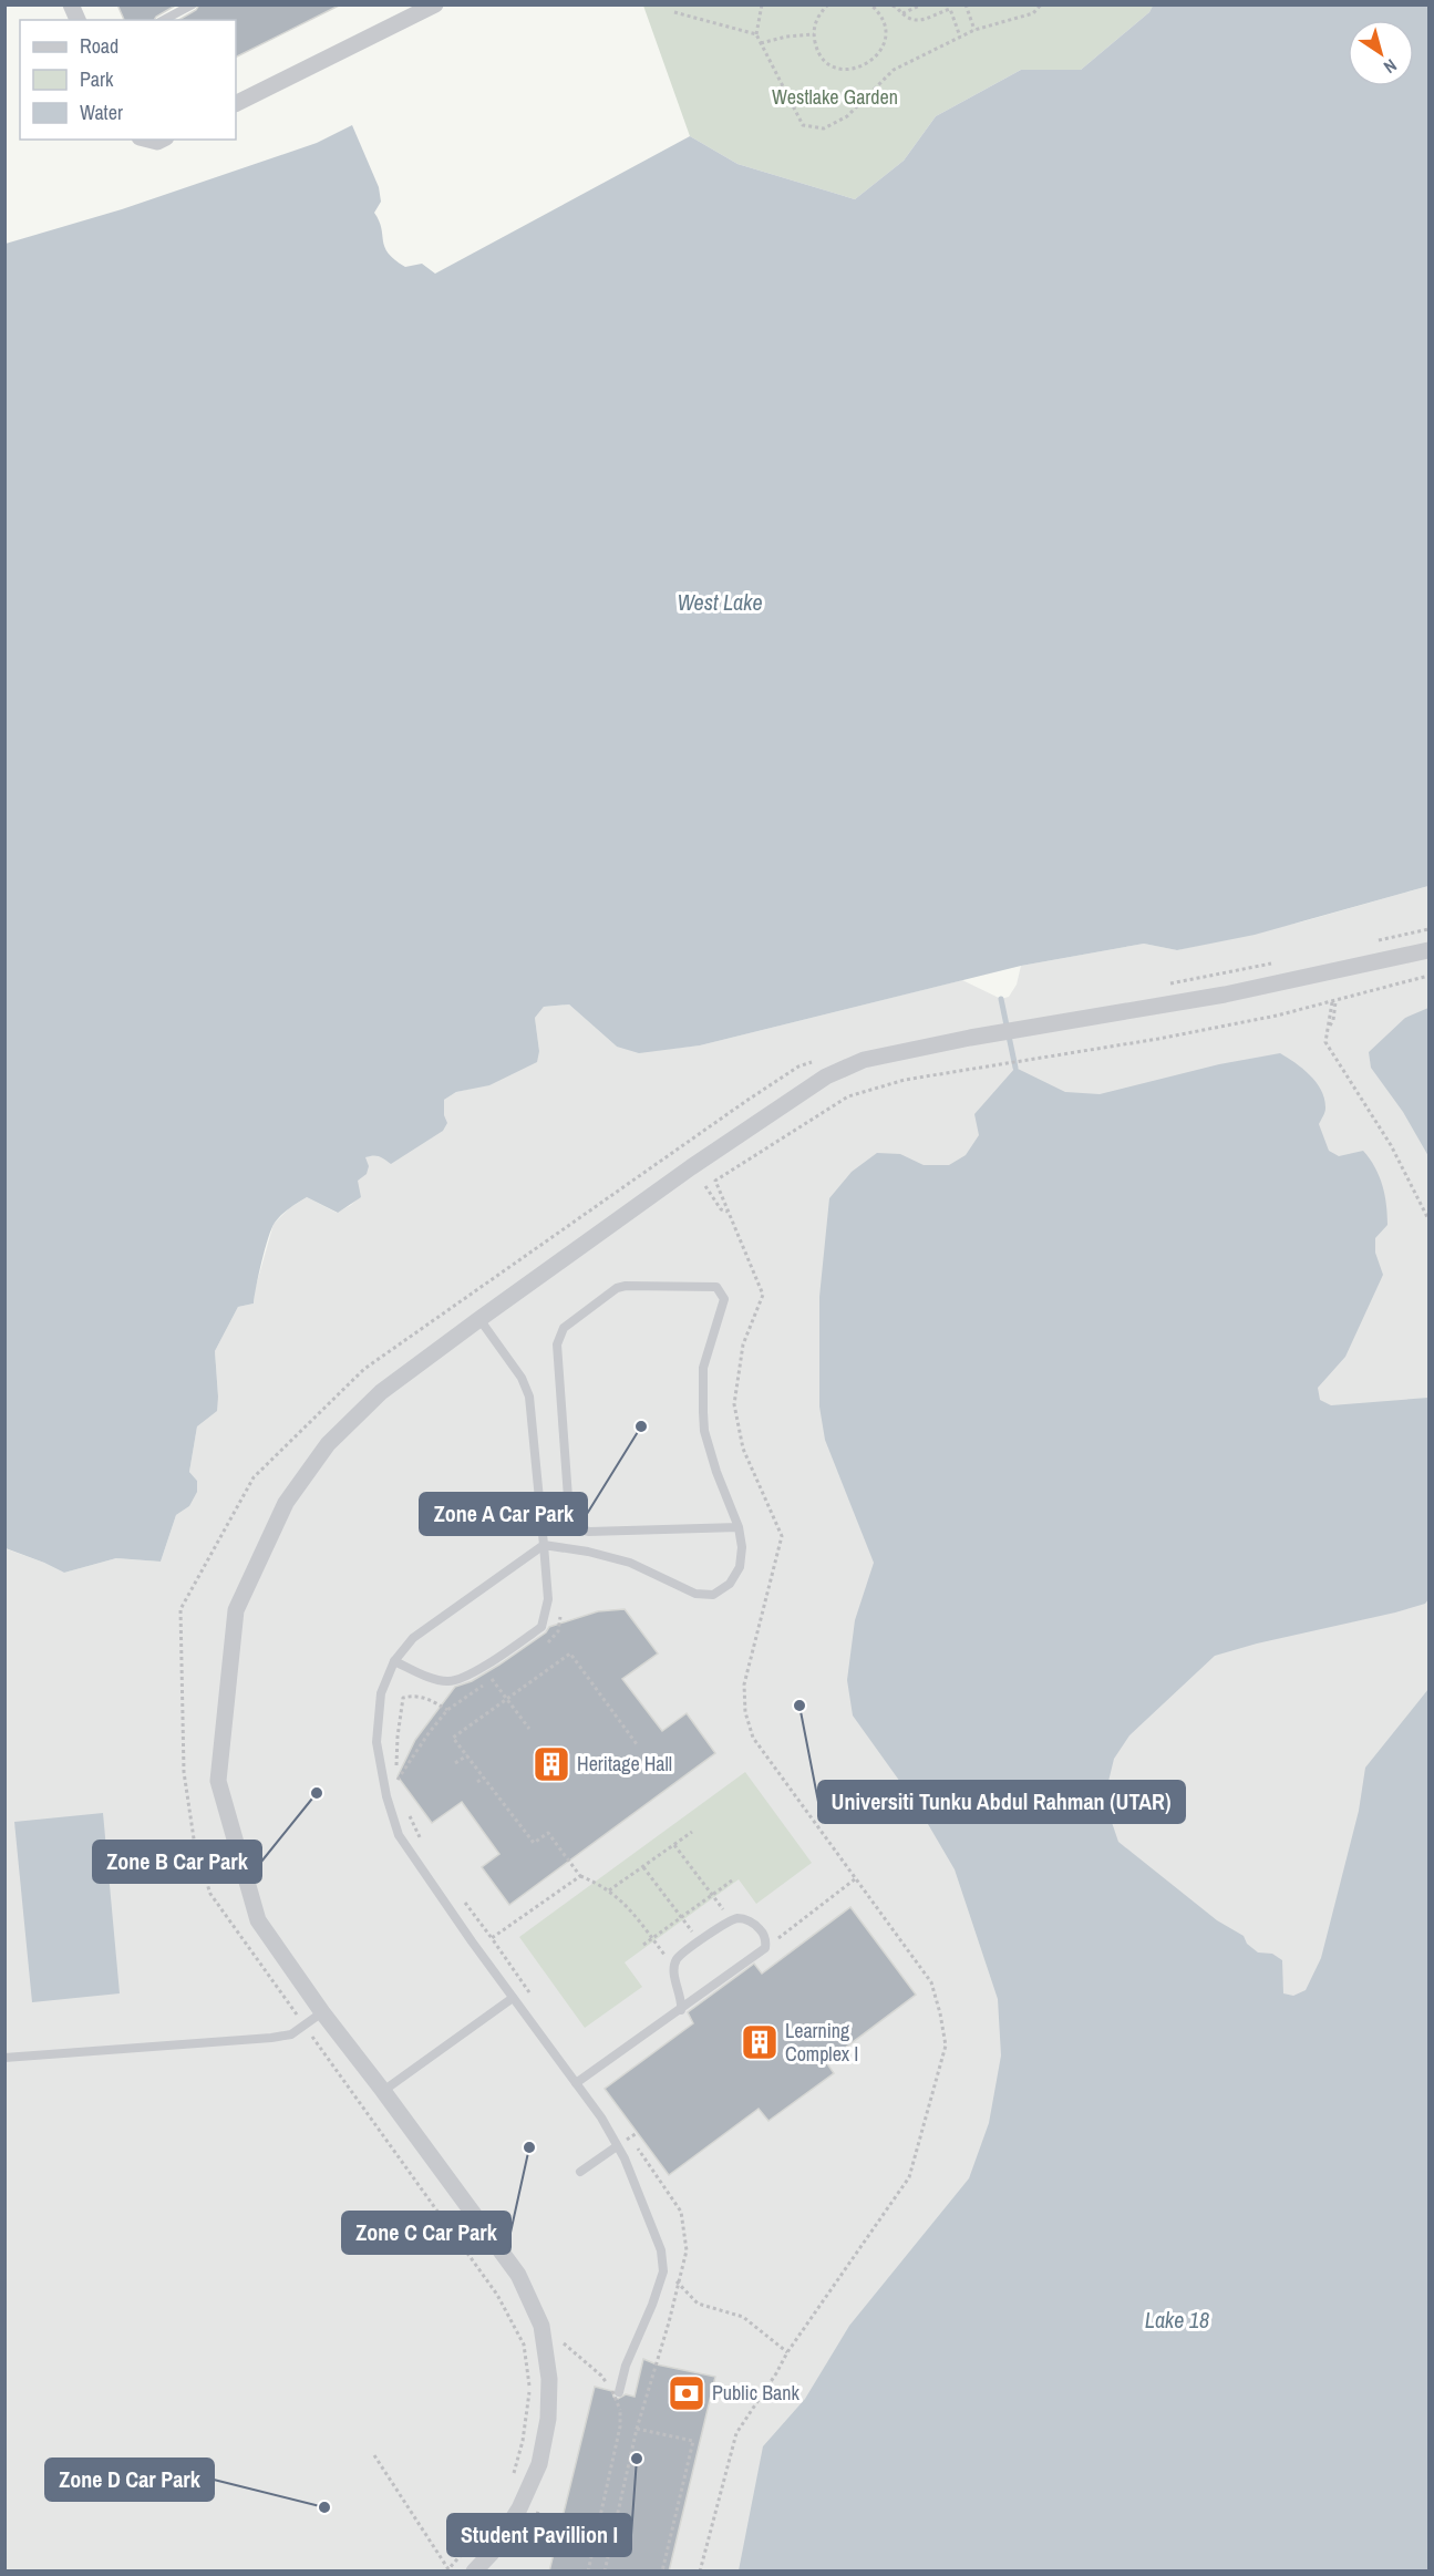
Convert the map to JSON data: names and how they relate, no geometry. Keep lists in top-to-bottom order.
{
  "water": ["West Lake", "Lake 18"],
  "parks": ["Westlake Garden"],
  "places": {
    "other": [
      "Zone A Car Park",
      "Universiti Tunku Abdul Rahman (UTAR)",
      "Zone B Car Park",
      "Zone C Car Park",
      "Student Pavillion I",
      "Zone D Car Park"
    ],
    "building": ["Heritage Hall", "Learning Complex I"],
    "bank": ["Public Bank"]
  },
  "legend": ["Road", "Park", "Water"],
  "north": "bottom right"
}
